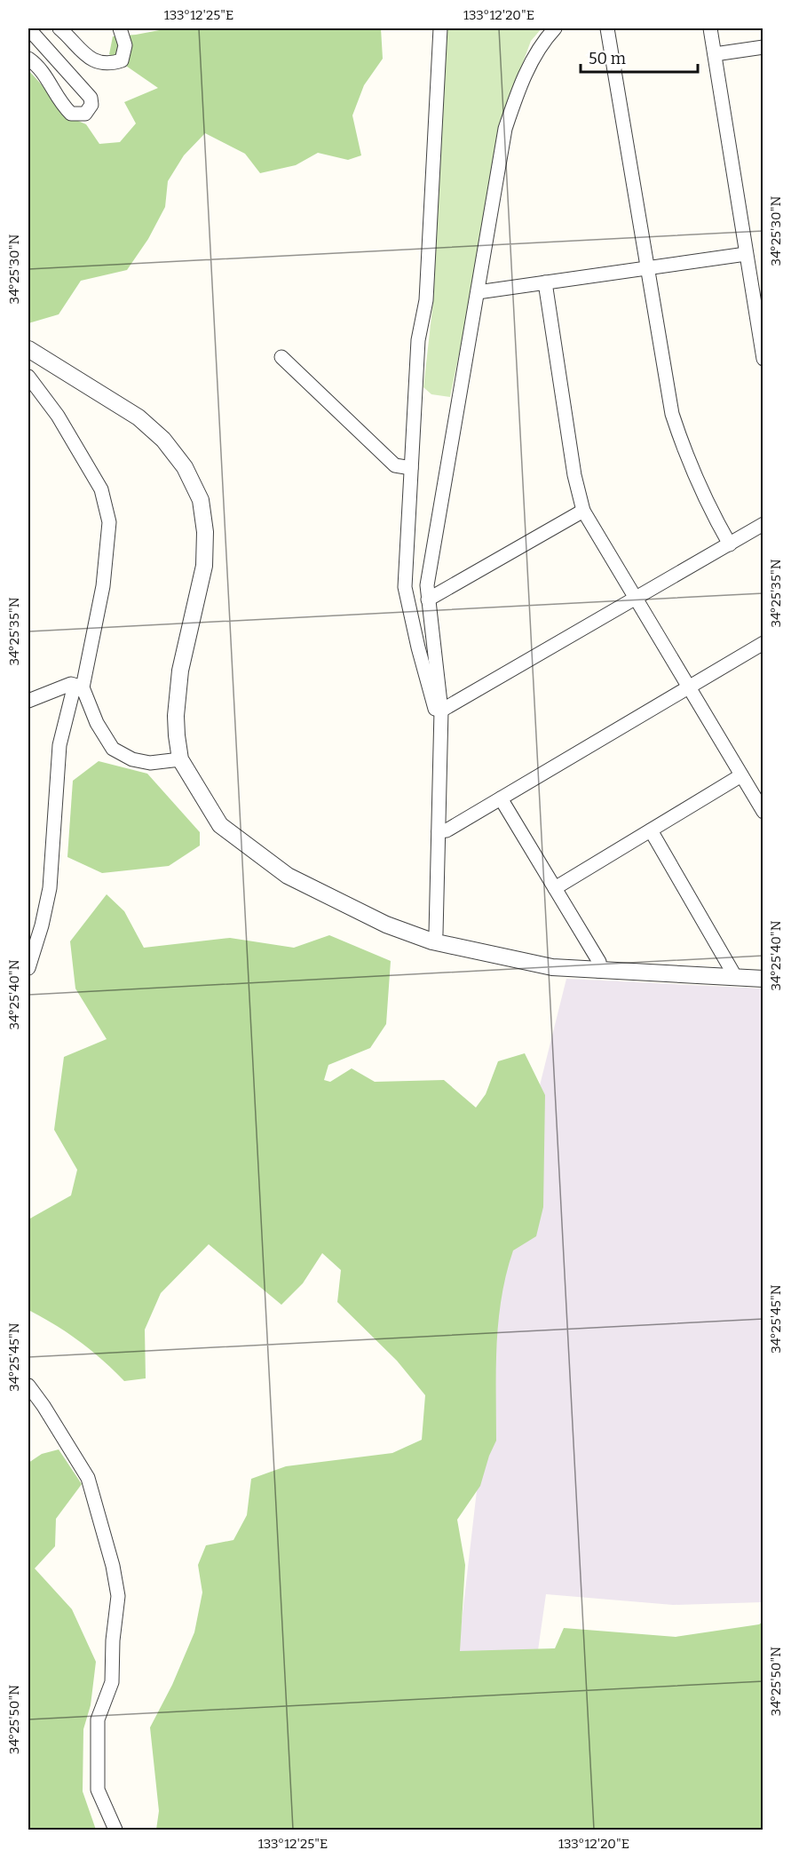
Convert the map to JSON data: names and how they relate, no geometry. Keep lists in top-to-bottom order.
{
  "scale_bar": "50 m",
  "coordinates": [
    "133°12'25\"E",
    "133°12'20\"E",
    "34°25'30\"N",
    "34°25'35\"N",
    "34°25'40\"N",
    "34°25'45\"N",
    "34°25'50\"N"
  ]
}
